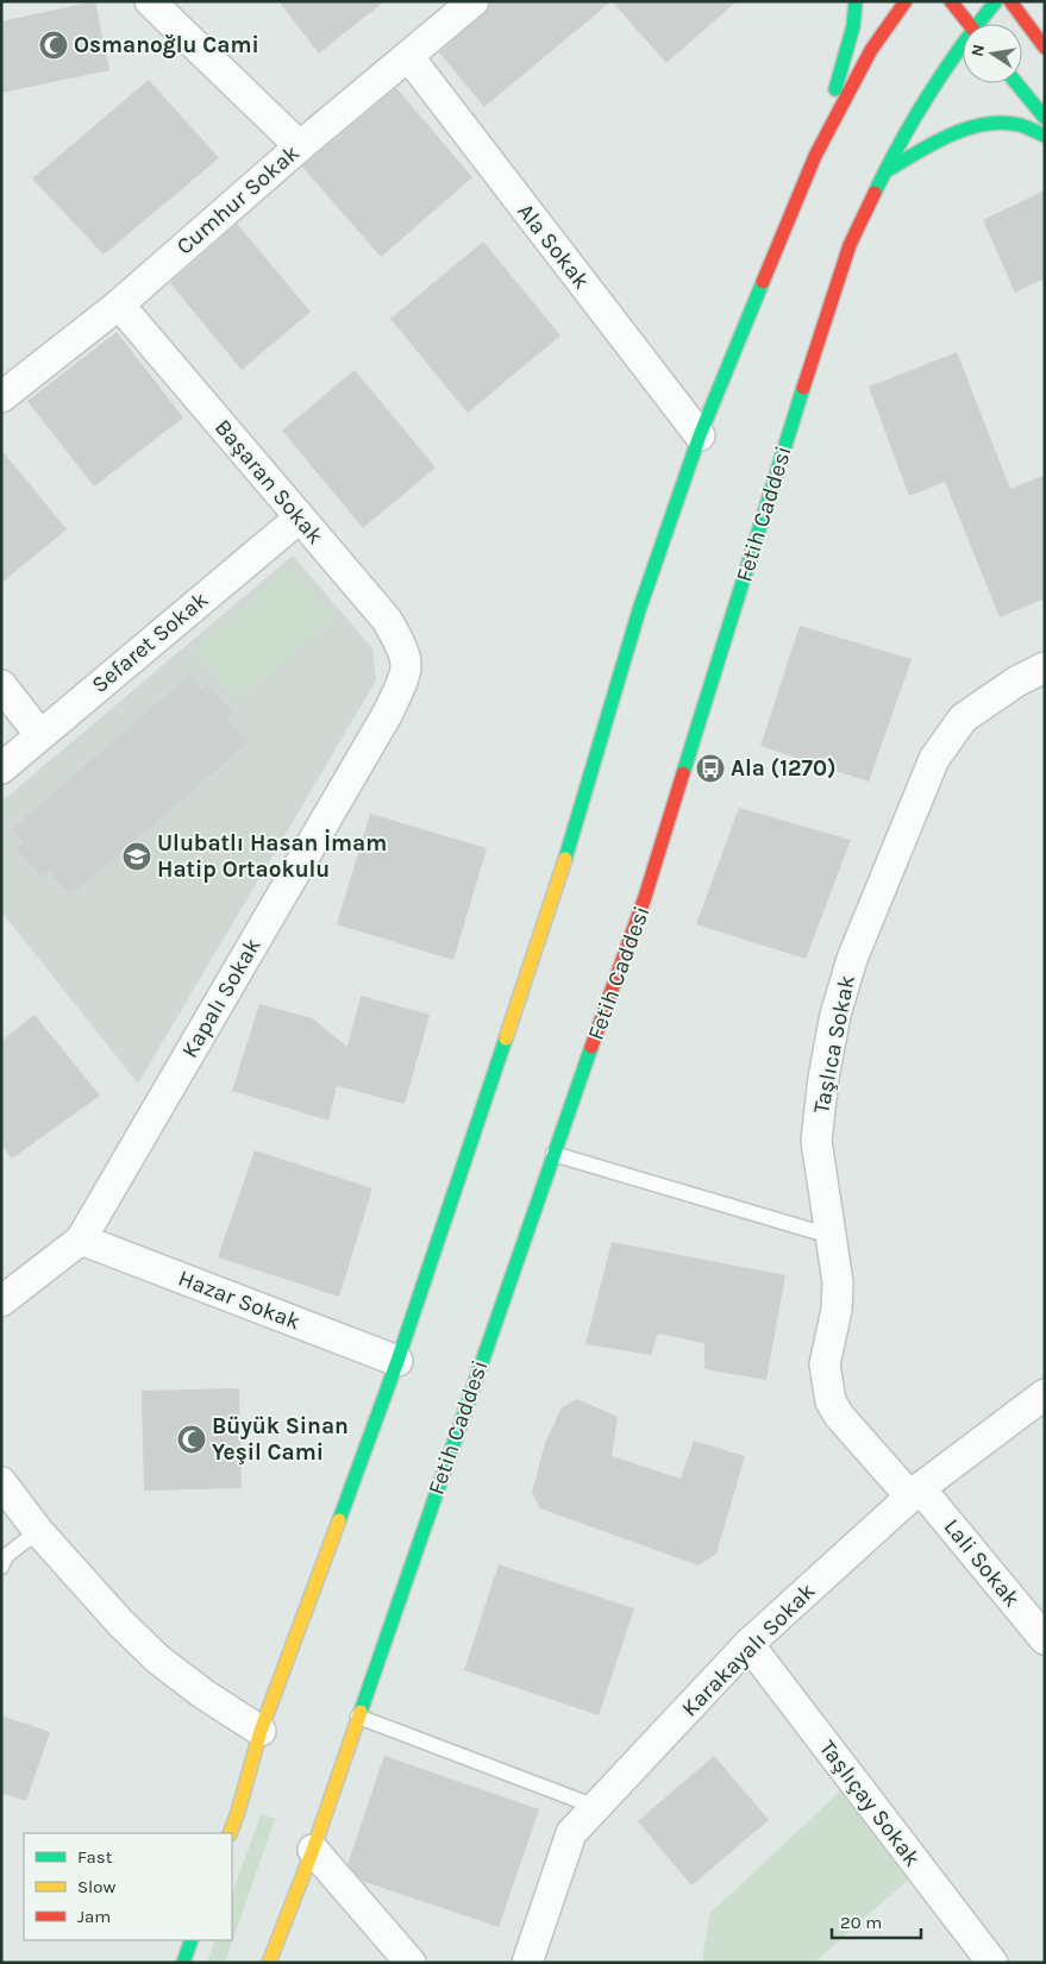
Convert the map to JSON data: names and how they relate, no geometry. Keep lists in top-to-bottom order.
{
  "streets": {
    "main road": ["Fetih Caddesi"],
    "street": [
      "Cumhur Sokak",
      "Ala Sokak",
      "Başaran Sokak",
      "Sefaret Sokak",
      "Kapalı Sokak",
      "Taşlıca Sokak",
      "Hazar Sokak",
      "Lali Sokak",
      "Karakayalı Sokak",
      "Taşlıçay Sokak"
    ]
  },
  "crossings": [
    ["Cumhur Sokak", "Ala Sokak"],
    ["Cumhur Sokak", "Başaran Sokak"],
    ["Başaran Sokak", "Sefaret Sokak"],
    ["Başaran Sokak", "Kapalı Sokak"],
    ["Kapalı Sokak", "Hazar Sokak"],
    ["Taşlıca Sokak", "Lali Sokak"],
    ["Taşlıca Sokak", "Karakayalı Sokak"],
    ["Lali Sokak", "Karakayalı Sokak"],
    ["Karakayalı Sokak", "Taşlıçay Sokak"]
  ],
  "places": {
    "mosque": ["Osmanoğlu Cami", "Büyük Sinan Yeşil Cami"],
    "bus stop": ["Ala (1270)"],
    "school or university": ["Ulubatlı Hasan İmam Hatip Ortaokulu"]
  },
  "legend": ["Fast", "Slow", "Jam"],
  "scale_bar": "20 m",
  "north": "left"
}
